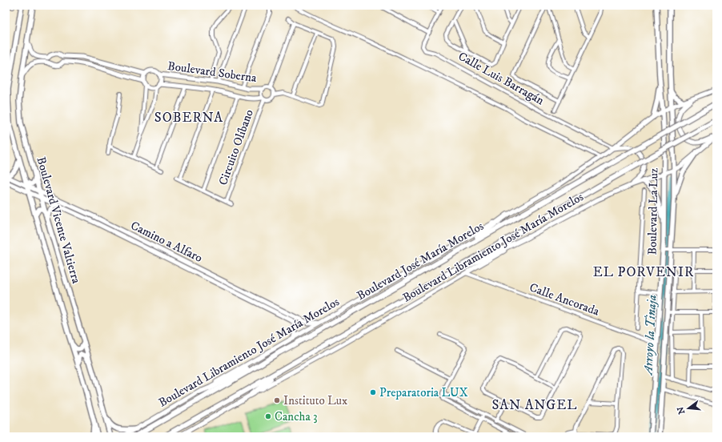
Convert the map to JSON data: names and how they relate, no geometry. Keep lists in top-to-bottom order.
{
  "streets": {
    "main road": ["Boulevard La Luz", "Boulevard Vicente Valtierra", "Boulevard José María Morelos"],
    "street": [
      "Boulevard Soberna",
      "Calle Luis Barragán",
      "Circuito Olíbano",
      "Camino a Alfaro",
      "Boulevard Libramiento José María Morelos",
      "Calle Ancorada"
    ]
  },
  "crossings": [
    ["Boulevard Soberna", "Circuito Olíbano"],
    ["Calle Luis Barragán", "Boulevard Libramiento José María Morelos"],
    ["Boulevard La Luz", "Boulevard Libramiento José María Morelos"],
    ["Boulevard La Luz", "Calle Ancorada"],
    ["Boulevard Vicente Valtierra", "Camino a Alfaro"],
    ["Camino a Alfaro", "Boulevard Libramiento José María Morelos"],
    ["Boulevard Libramiento José María Morelos", "Calle Ancorada"]
  ],
  "districts": ["SOBERNA", "EL PORVENIR", "SAN ANGEL"],
  "water": ["Arroyo la Tinaja"],
  "places": ["Preparatoria LUX", "Instituto Lux", "Cancha 3"],
  "north": "left"
}
